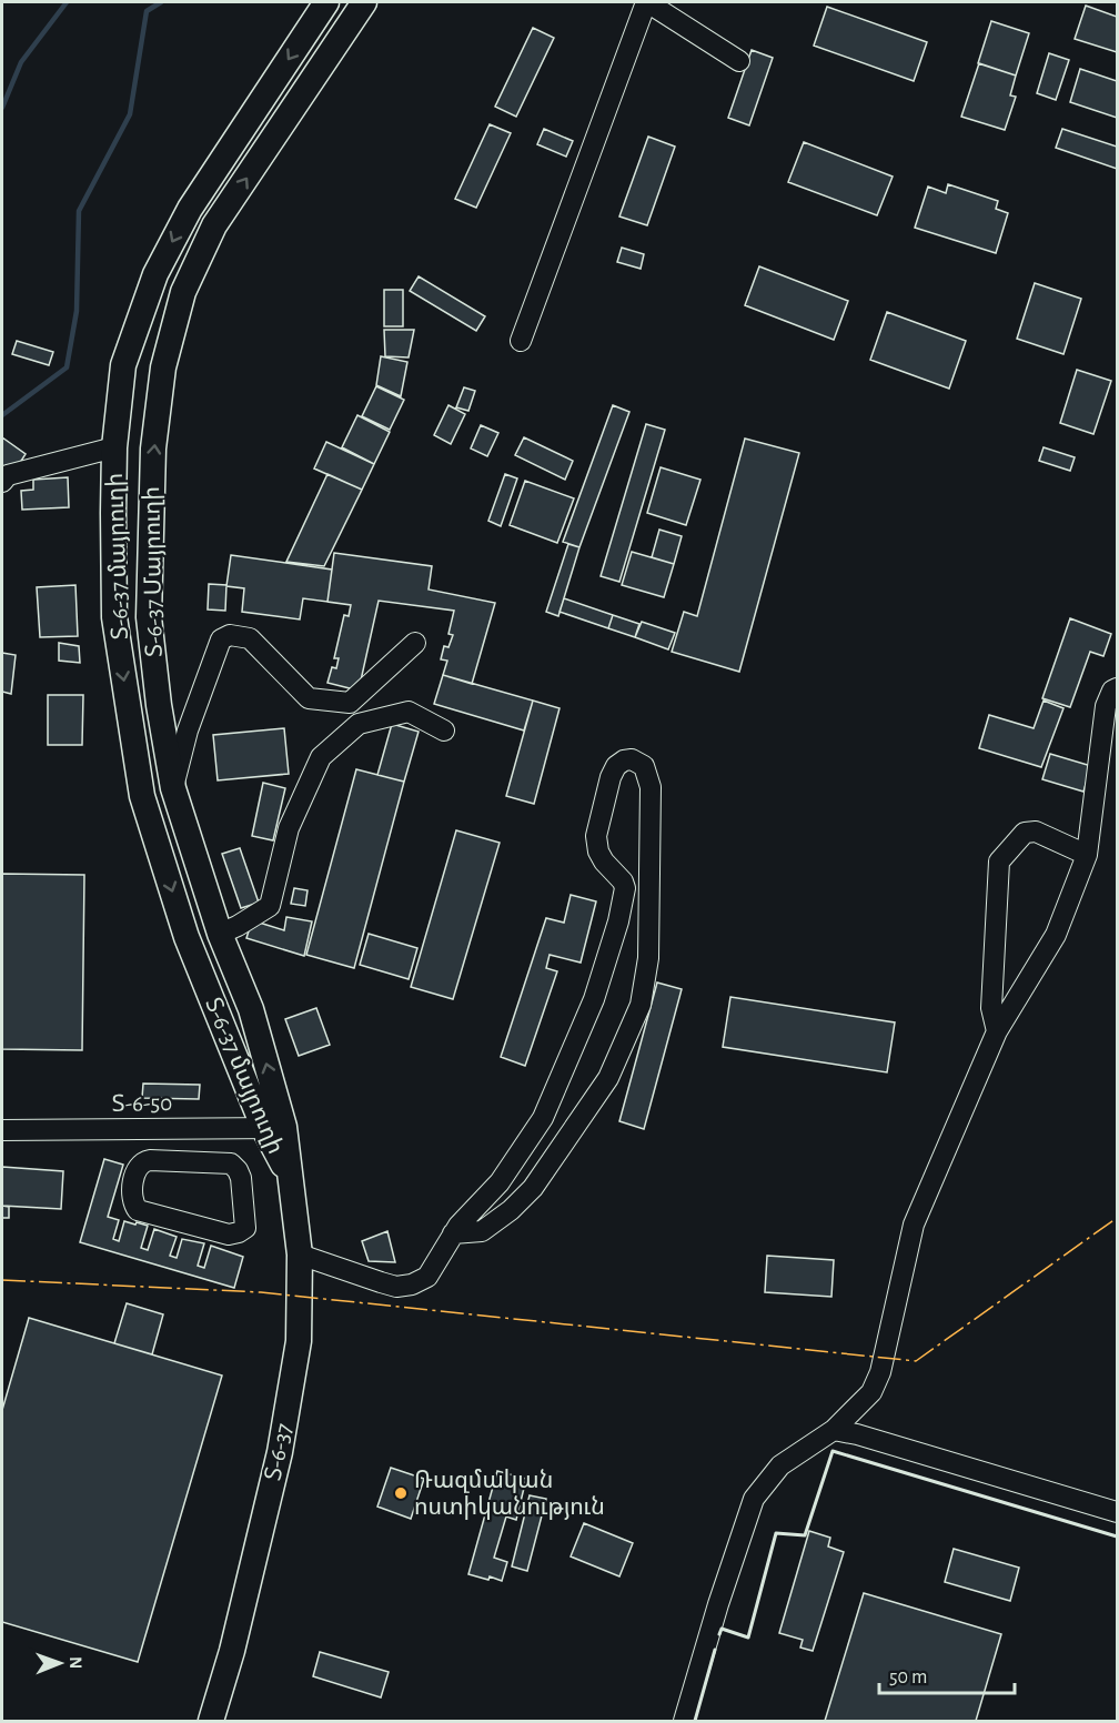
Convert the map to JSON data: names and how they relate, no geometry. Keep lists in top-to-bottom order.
{
  "streets": {
    "main road": ["Տ-6-37 մայրուղի", "Տ-6-37 Մայրուղի", "Տ-6-37"],
    "street": ["Տ-6-50"]
  },
  "crossings": [
    ["Տ-6-37 մայրուղի", "Տ-6-37 Մայրուղի"],
    ["Տ-6-37 մայրուղի", "Տ-6-50"],
    ["Տ-6-37 մայրուղի", "Տ-6-37"],
    ["Տ-6-37 Մայրուղի", "Տ-6-50"]
  ],
  "one_way": ["Տ-6-37 մայրուղի", "Տ-6-37 Մայրուղի"],
  "places": ["Ռազմական ոստիկանություն"],
  "scale_bar": "50 m",
  "north": "right"
}
